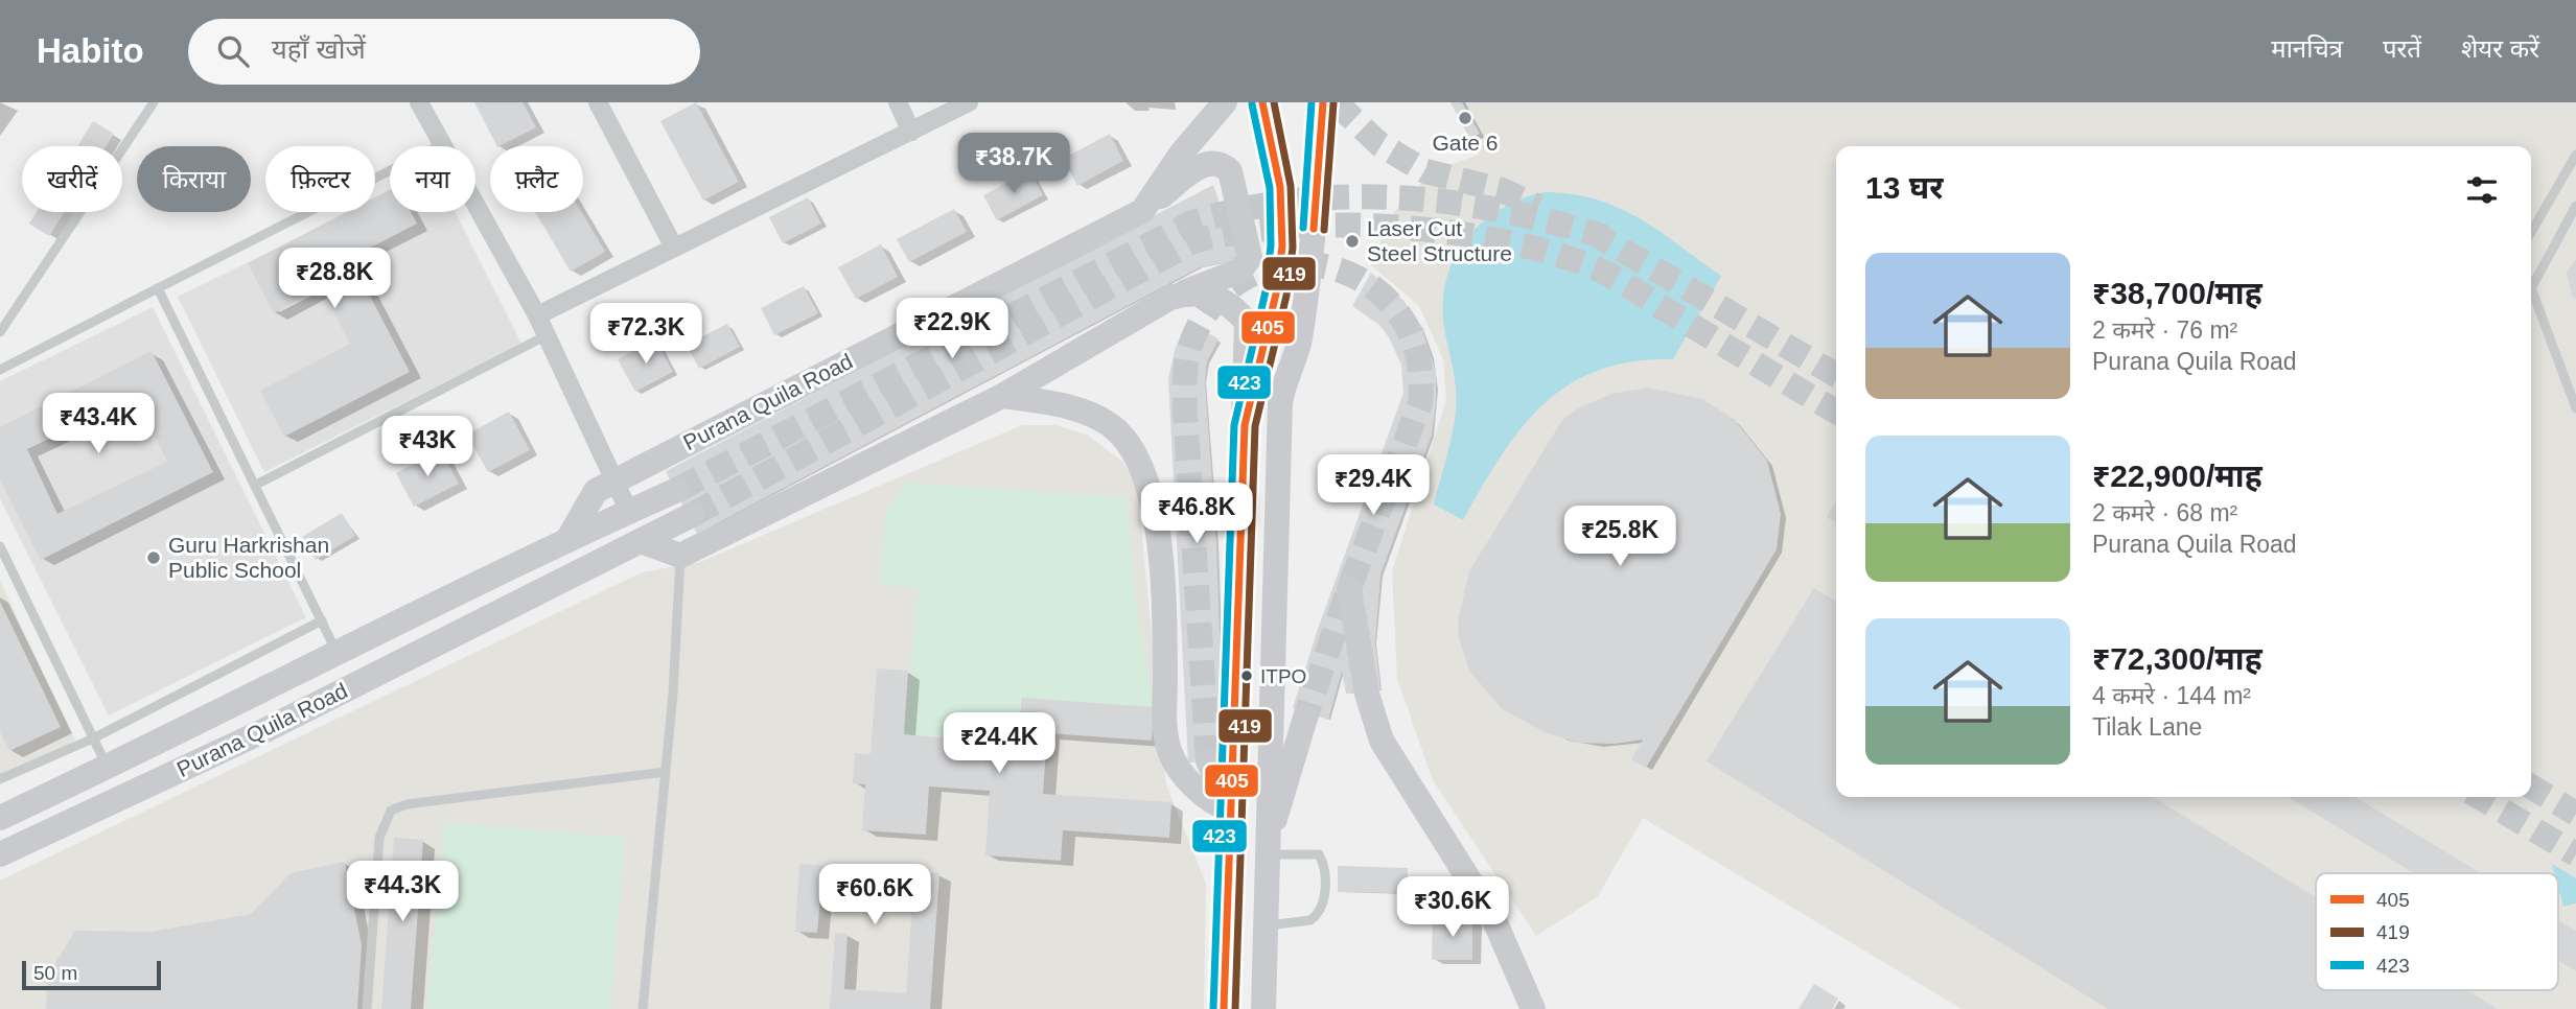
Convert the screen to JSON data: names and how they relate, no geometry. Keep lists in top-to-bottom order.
{
  "streets": {
    "main road": ["Purana Quila Road"]
  },
  "places": [
    "Gate 6",
    "Laser Cut Steel Structure",
    "Guru Harkrishan Public School",
    "ITPO"
  ],
  "lines": ["transit line 405", "transit line 419", "transit line 423"],
  "legend": ["405", "419", "423"],
  "scale_bar": "50 m",
  "page": {
    "header": "Habito",
    "search": "यहाँ खोजें",
    "nav": ["मानचित्र", "परतें", "शेयर करें"],
    "price": [
      "₹38.7K",
      "₹28.8K",
      "₹22.9K",
      "₹72.3K",
      "₹43.4K",
      "₹43K",
      "₹29.4K",
      "₹46.8K",
      "₹25.8K",
      "₹24.4K",
      "₹44.3K",
      "₹60.6K",
      "₹30.6K"
    ],
    "chip": [
      "खरीदें",
      "किराया",
      "फ़िल्टर",
      "नया",
      "फ़्लैट"
    ],
    "heading": "13 घर",
    "list": [
      {
        "name": "₹38,700/माह",
        "note": "2 कमरे · 76 m² · Purana Quila Road"
      },
      {
        "name": "₹22,900/माह",
        "note": "2 कमरे · 68 m² · Purana Quila Road"
      },
      {
        "name": "₹72,300/माह",
        "note": "4 कमरे · 144 m² · Tilak Lane"
      }
    ],
    "scale": "50 m"
  }
}
